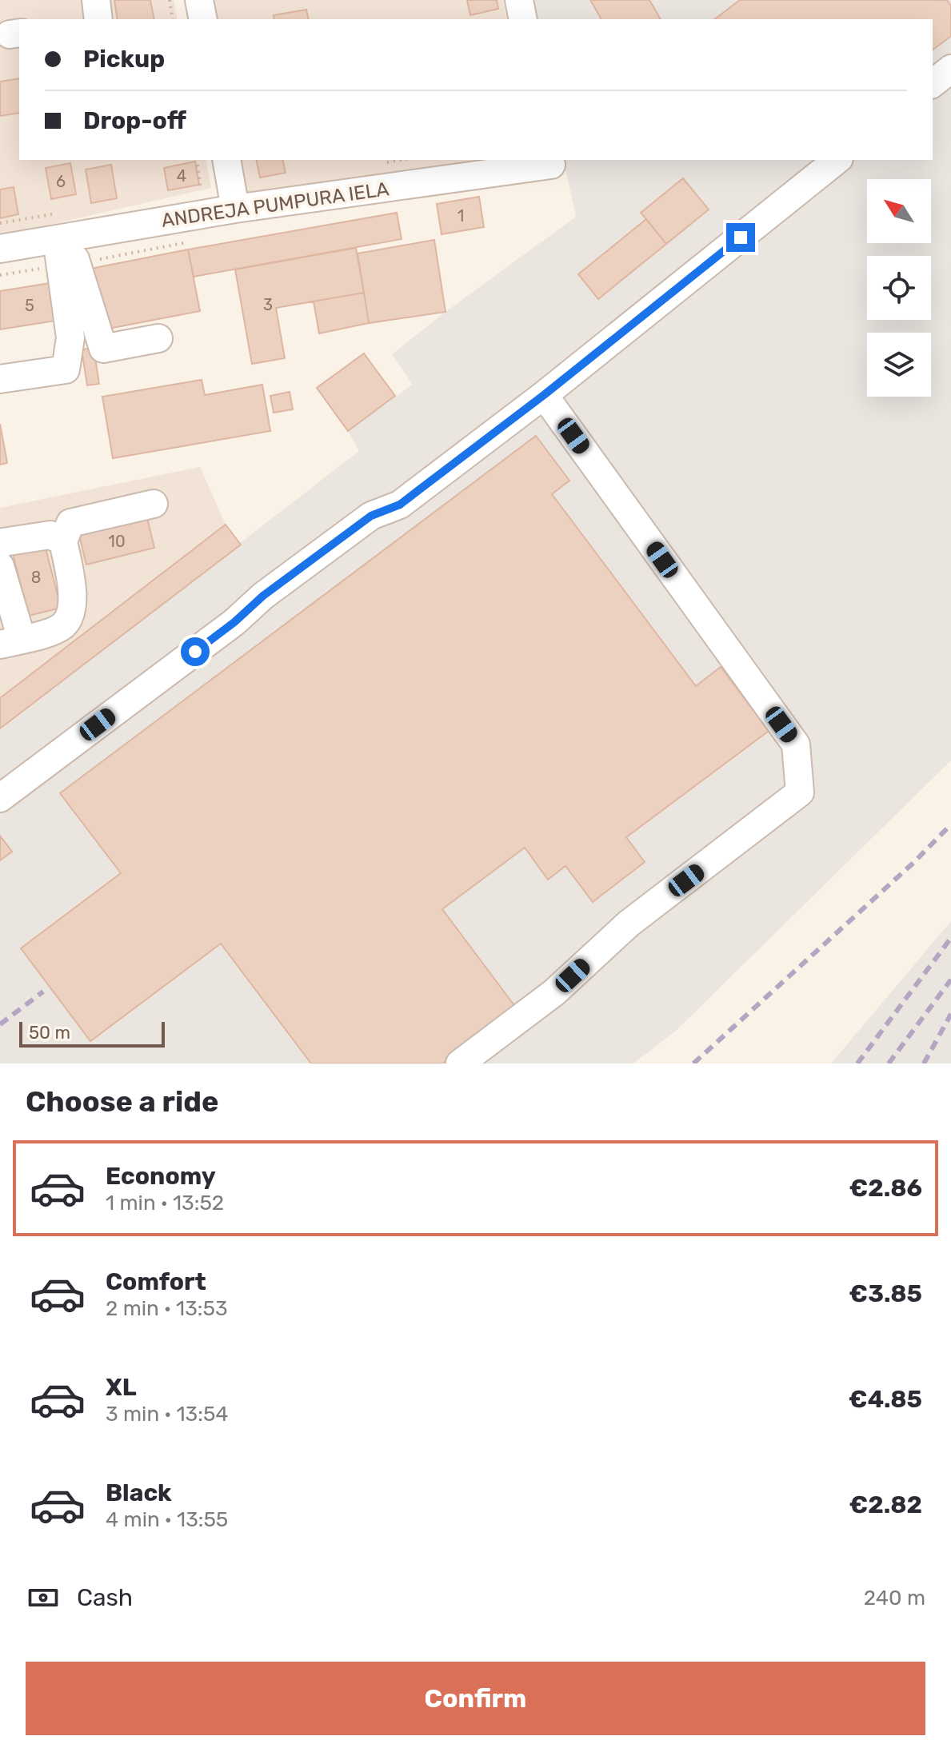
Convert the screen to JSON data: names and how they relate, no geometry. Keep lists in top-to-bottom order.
{
  "streets": {
    "street": ["ANDREJA PUMPURA IELA"]
  },
  "house_numbers": [
    "4",
    "6",
    "1",
    "3",
    "5",
    "10",
    "8"
  ],
  "scale_bar": "50 m",
  "north": "top left",
  "page": {
    "banner": ["Pickup", "Drop-off"],
    "scale": "50 m",
    "heading": "Choose a ride",
    "list": [
      {
        "name": "Economy",
        "note": "1 min · 13:52",
        "value": "€2.86"
      },
      {
        "name": "Comfort",
        "note": "2 min · 13:53",
        "value": "€3.85"
      },
      {
        "name": "XL",
        "note": "3 min · 13:54",
        "value": "€4.85"
      },
      {
        "name": "Black",
        "note": "4 min · 13:55",
        "value": "€2.82"
      }
    ],
    "pay": ["Cash", "240 m"],
    "buttons": "Confirm"
  }
}
